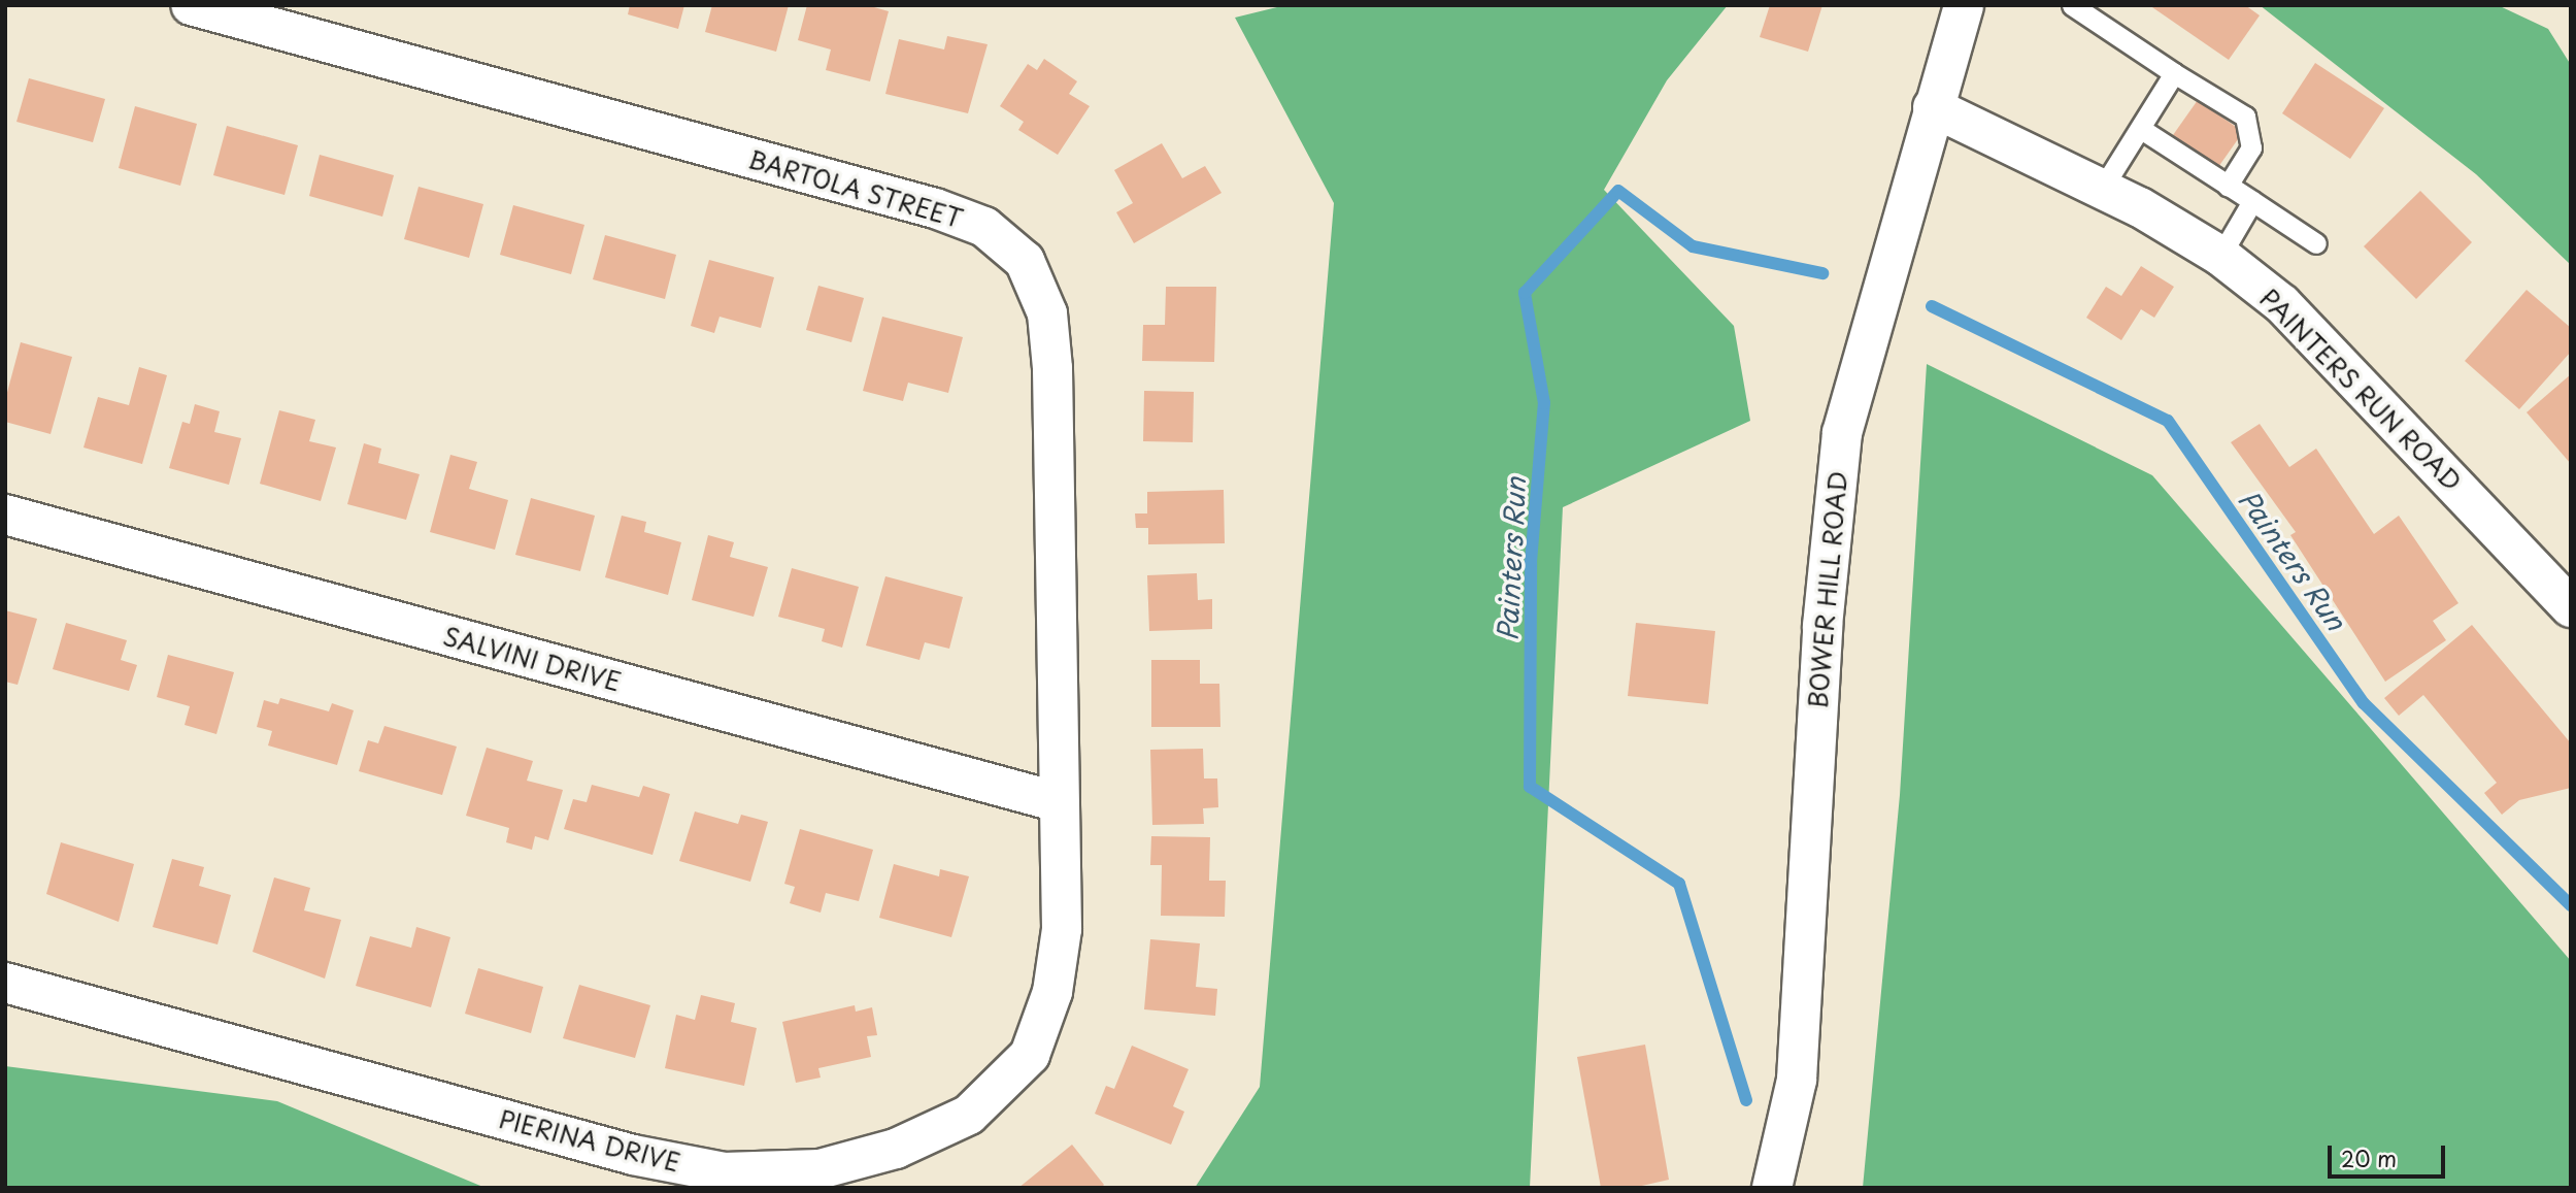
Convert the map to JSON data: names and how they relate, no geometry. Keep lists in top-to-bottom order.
{
  "streets": {
    "street": [
      "BARTOLA STREET",
      "PAINTERS RUN ROAD",
      "BOWER HILL ROAD",
      "SALVINI DRIVE",
      "PIERINA DRIVE"
    ]
  },
  "crossings": [
    ["BARTOLA STREET", "SALVINI DRIVE"],
    ["BARTOLA STREET", "PIERINA DRIVE"],
    ["PAINTERS RUN ROAD", "BOWER HILL ROAD"],
    ["SALVINI DRIVE", "PIERINA DRIVE"]
  ],
  "water": ["Painters Run"],
  "scale_bar": "20 m"
}
